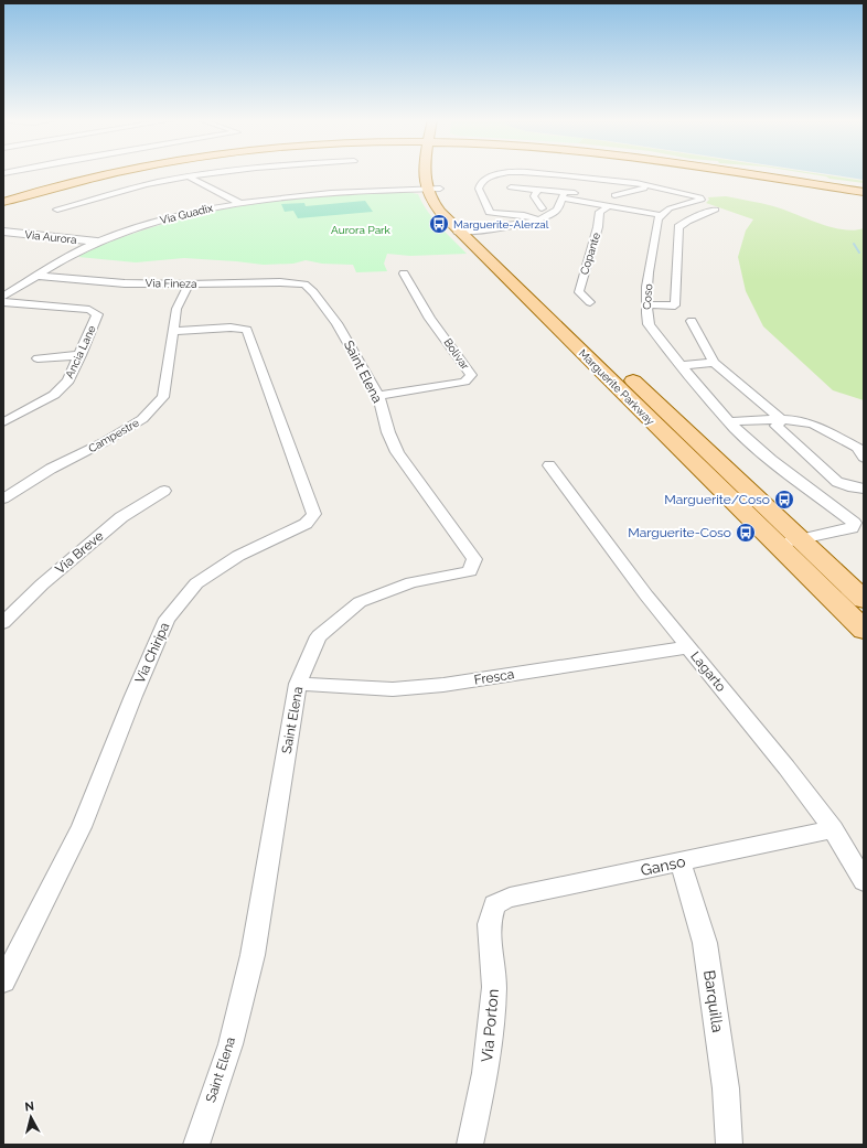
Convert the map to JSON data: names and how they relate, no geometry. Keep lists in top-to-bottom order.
{
  "streets": {
    "main road": ["Marguerite Parkway"],
    "street": [
      "Via Guadix",
      "Via Aurora",
      "Copante",
      "Via Fineza",
      "Coso",
      "Ancia Lane",
      "Bolivar",
      "Saint Elena",
      "Campestre",
      "Via Breve",
      "Via Chiripa",
      "Lagarto",
      "Fresca",
      "Ganso",
      "Barquilla",
      "Via Porton"
    ]
  },
  "crossings": [
    ["Via Guadix", "Via Aurora"],
    ["Via Guadix", "Via Fineza"],
    ["Via Guadix", "Marguerite Parkway"],
    ["Via Fineza", "Saint Elena"],
    ["Via Fineza", "Campestre"],
    ["Coso", "Marguerite Parkway"],
    ["Bolivar", "Saint Elena"],
    ["Saint Elena", "Fresca"],
    ["Campestre", "Via Chiripa"],
    ["Lagarto", "Fresca"],
    ["Lagarto", "Ganso"],
    ["Ganso", "Barquilla"],
    ["Ganso", "Via Porton"]
  ],
  "parks": ["Aurora Park"],
  "places": {
    "bus stop": ["Marguerite-Alerzal", "Marguerite/Coso", "Marguerite-Coso"]
  },
  "north": "top"
}
